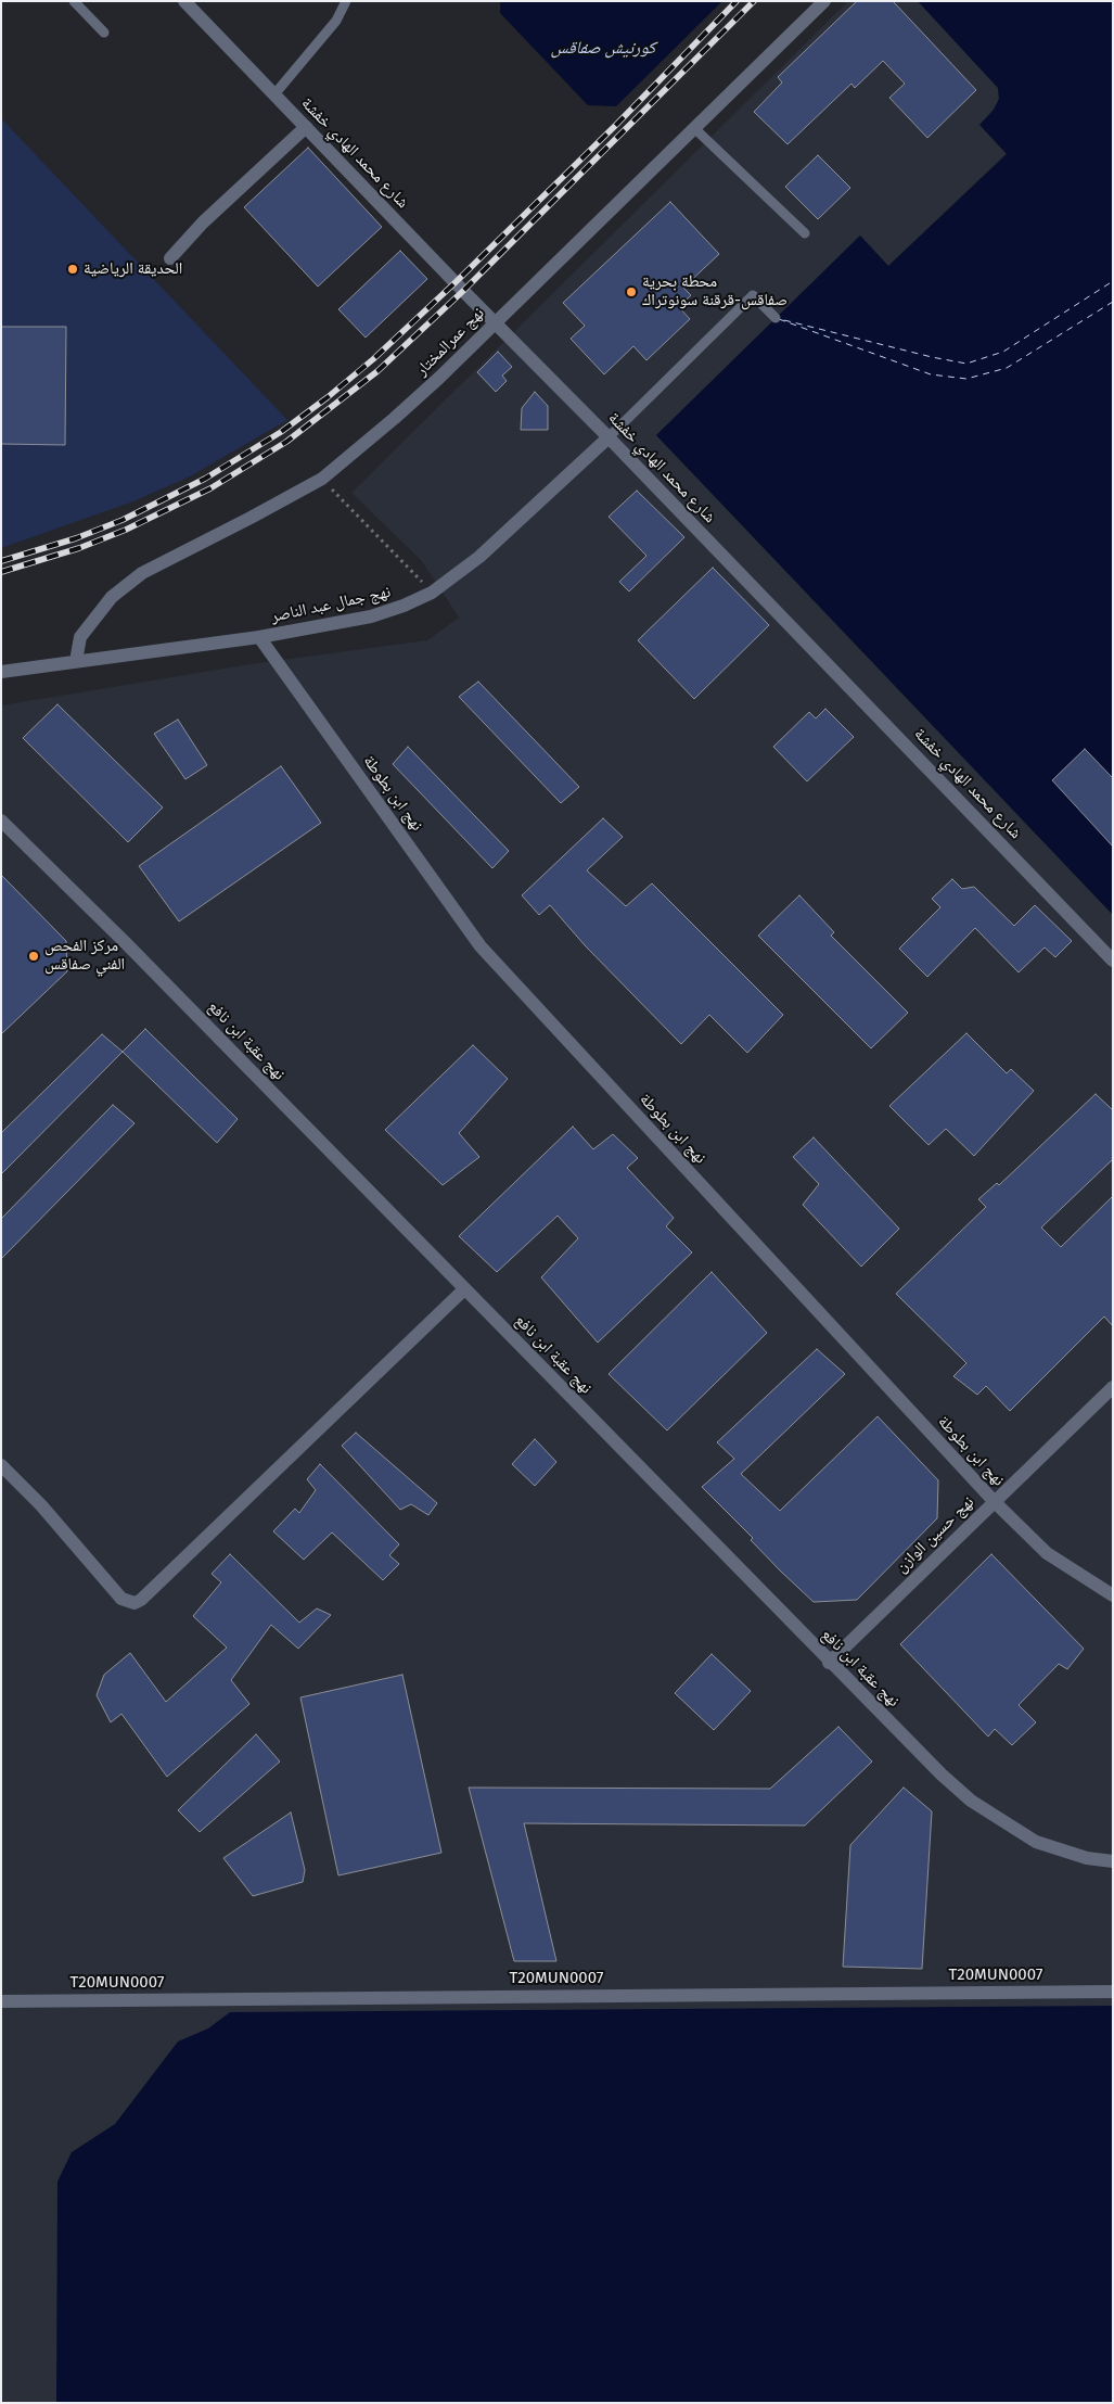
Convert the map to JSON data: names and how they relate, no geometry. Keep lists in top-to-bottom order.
{
  "streets": {
    "street": [
      "شارع محمد الهادي خفشة",
      "نهج عمرالمختار",
      "نهج جمال عبد الناصر",
      "نهج ابن بطوطة",
      "نهج عقبة ابن نافع",
      "نهج حسين الوازن",
      "T20MUN0007"
    ]
  },
  "crossings": [
    ["شارع محمد الهادي خفشة", "نهج عمرالمختار"],
    ["شارع محمد الهادي خفشة", "نهج جمال عبد الناصر"],
    ["نهج عمرالمختار", "نهج جمال عبد الناصر"],
    ["نهج جمال عبد الناصر", "نهج ابن بطوطة"],
    ["نهج ابن بطوطة", "نهج حسين الوازن"],
    ["نهج عقبة ابن نافع", "نهج حسين الوازن"]
  ],
  "water": ["كورنيش صفاقس"],
  "places": ["الحديقة الرياضية", "محطة بحرية صفاقس-قرقنة سونوتراك", "مركز الفحص الفني صفاقس"]
}
